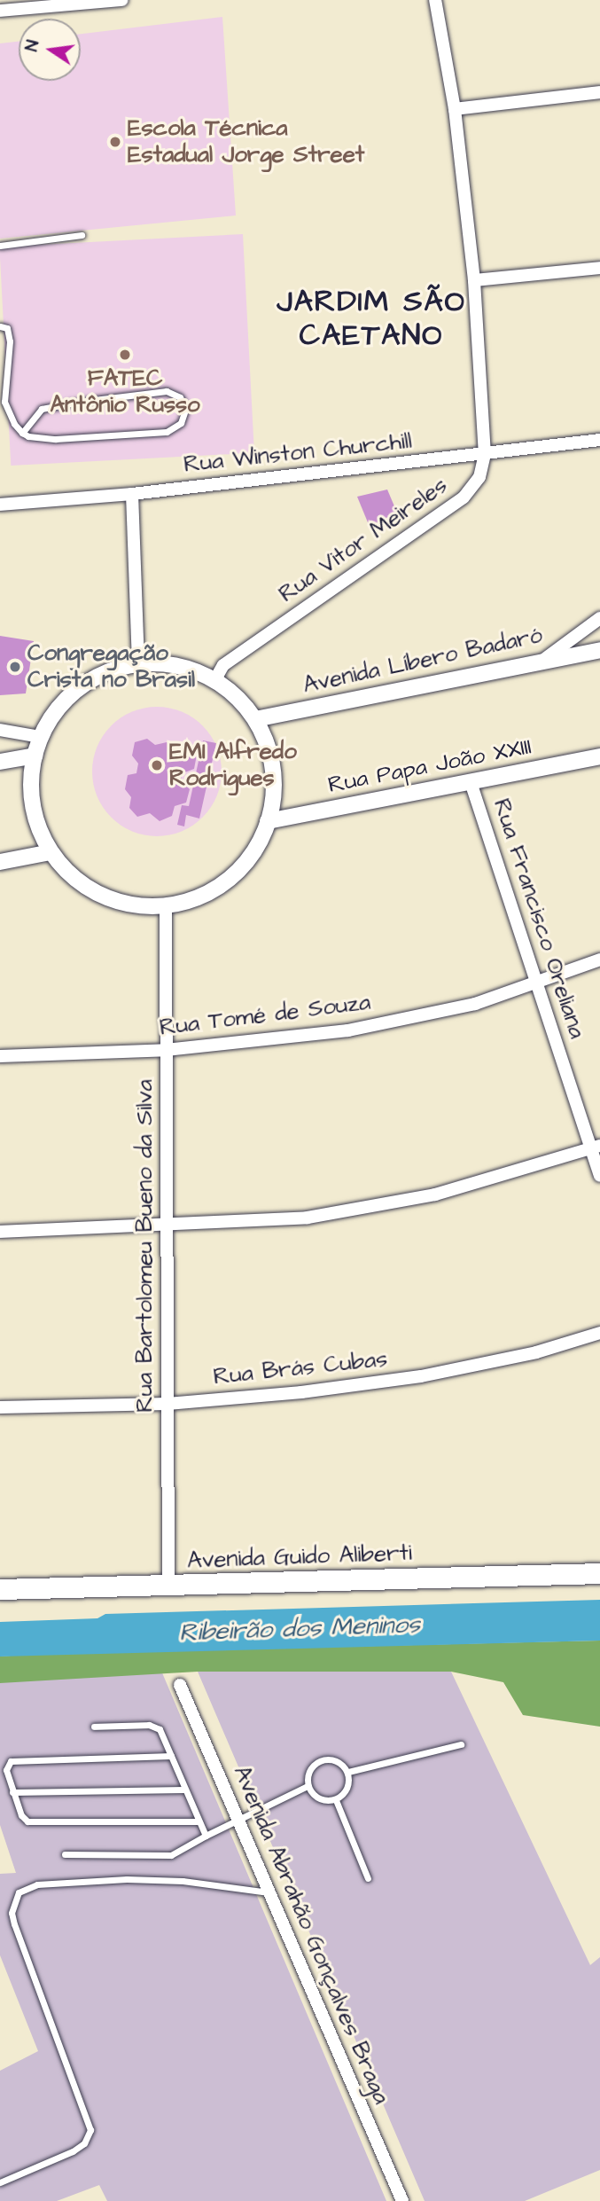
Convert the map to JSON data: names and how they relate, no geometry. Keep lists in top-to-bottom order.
{
  "streets": {
    "main road": ["Avenida Guido Aliberti"],
    "street": [
      "Rua Winston Churchill",
      "Rua Vitor Meireles",
      "Avenida Líbero Badaró",
      "Rua Papa João XXIII",
      "Rua Francisco Oreliana",
      "Rua Tomé de Souza",
      "Rua Bartolomeu Bueno da Silva",
      "Rua Brás Cubas",
      "Avenida Abrahão Gonçalves Braga"
    ]
  },
  "crossings": [
    ["Rua Winston Churchill", "Rua Vitor Meireles"],
    ["Rua Papa João XXIII", "Rua Francisco Oreliana"],
    ["Rua Francisco Oreliana", "Rua Tomé de Souza"],
    ["Rua Tomé de Souza", "Rua Bartolomeu Bueno da Silva"],
    ["Rua Bartolomeu Bueno da Silva", "Rua Brás Cubas"],
    ["Rua Bartolomeu Bueno da Silva", "Avenida Guido Aliberti"]
  ],
  "districts": ["JARDIM SÃO CAETANO"],
  "water": ["Ribeirão dos Meninos"],
  "places": [
    "Escola Técnica Estadual Jorge Street",
    "FATEC Antônio Russo",
    "Congregação Crista no Brasil",
    "EMI Alfredo Rodrigues"
  ],
  "north": "left"
}
